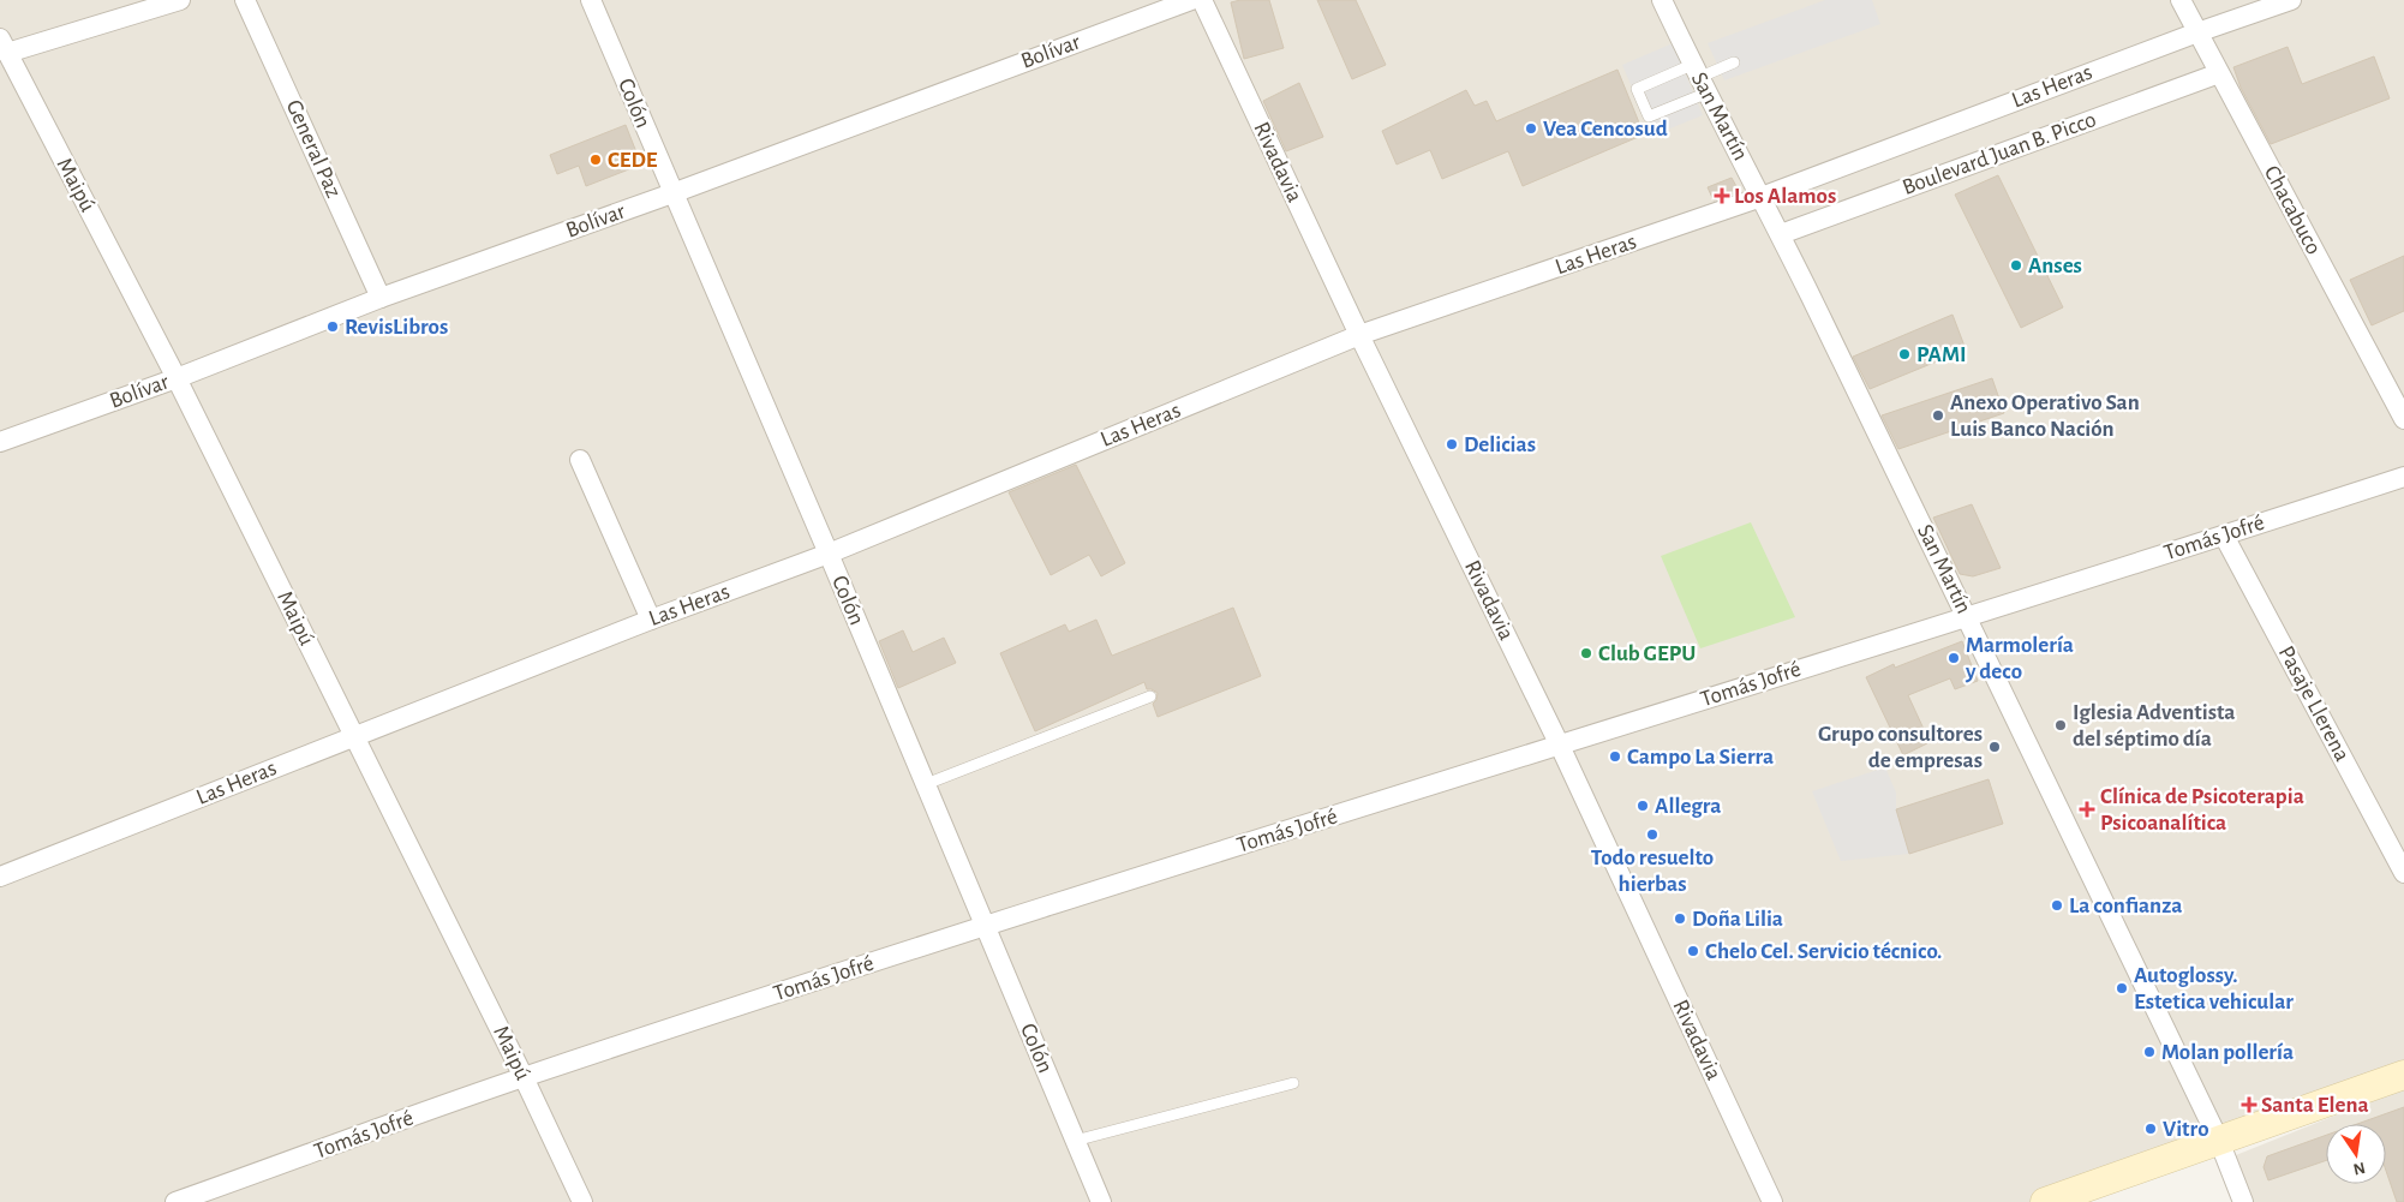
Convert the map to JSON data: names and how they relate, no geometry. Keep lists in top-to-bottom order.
{
  "streets": {
    "street": [
      "Bolívar",
      "Las Heras",
      "Colón",
      "San Martín",
      "General Paz",
      "Boulevard Juan B. Picco",
      "Rivadavia",
      "Maipú",
      "Chacabuco",
      "Tomás Jofré",
      "Pasaje Llerena"
    ]
  },
  "crossings": [
    ["Bolívar", "Colón"],
    ["Bolívar", "General Paz"],
    ["Bolívar", "Maipú"],
    ["Las Heras", "Colón"],
    ["Las Heras", "San Martín"],
    ["Las Heras", "Rivadavia"],
    ["Las Heras", "Maipú"],
    ["Las Heras", "Chacabuco"],
    ["Colón", "Tomás Jofré"],
    ["San Martín", "Boulevard Juan B. Picco"],
    ["San Martín", "Tomás Jofré"],
    ["Boulevard Juan B. Picco", "Chacabuco"],
    ["Rivadavia", "Tomás Jofré"],
    ["Maipú", "Tomás Jofré"],
    ["Tomás Jofré", "Pasaje Llerena"]
  ],
  "places": {
    "other": [
      "Vea Cencosud",
      "CEDE",
      "Anses",
      "RevisLibros",
      "PAMI",
      "Anexo Operativo San Luis Banco Nación",
      "Delicias",
      "Club GEPU",
      "Marmolería y deco",
      "Iglesia Adventista del séptimo día",
      "Grupo consultores de empresas",
      "Campo La Sierra",
      "Allegra",
      "Todo resuelto hierbas",
      "La confianza",
      "Doña Lilia",
      "Chelo Cel. Servicio técnico.",
      "Autoglossy. Estetica vehicular",
      "Molan pollería",
      "Vitro"
    ],
    "health": ["Los Alamos", "Clínica de Psicoterapia Psicoanalítica", "Santa Elena"]
  },
  "north": "bottom"
}
